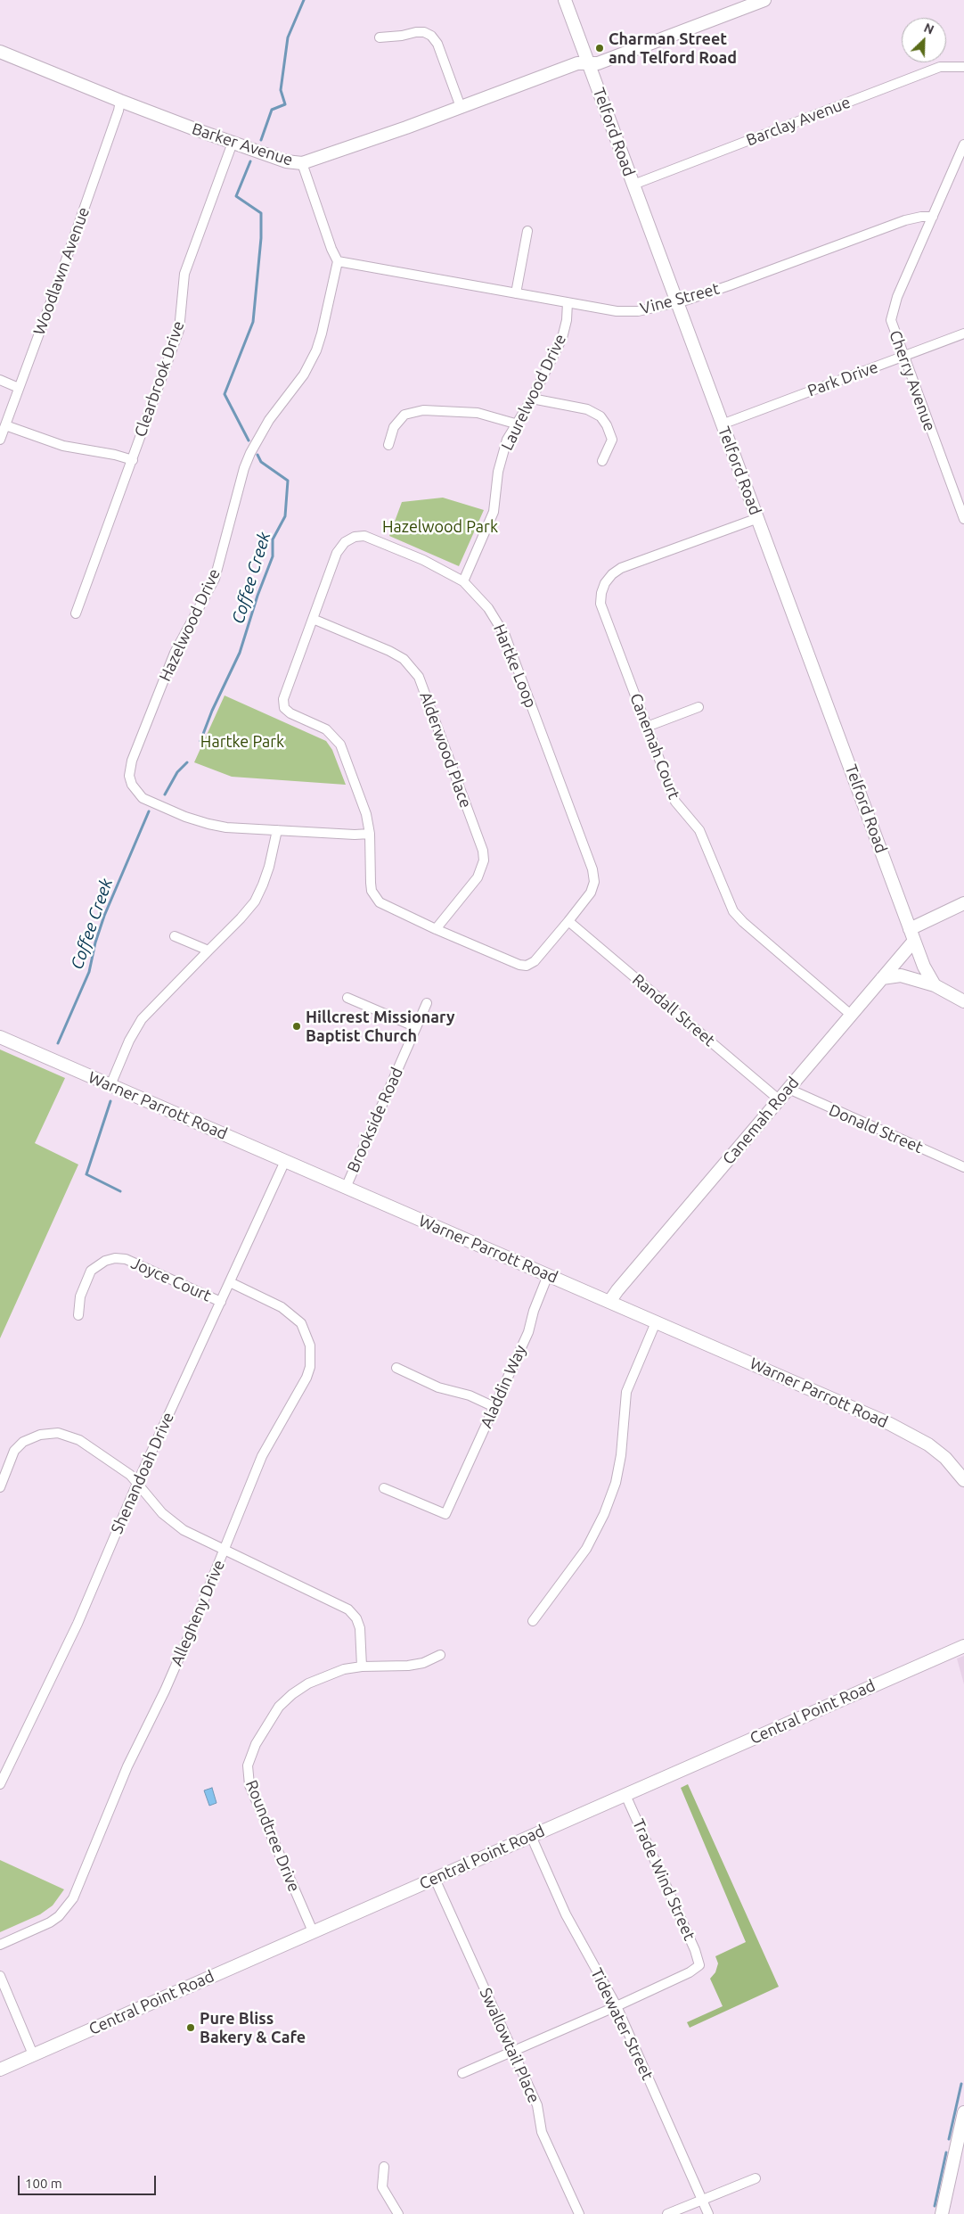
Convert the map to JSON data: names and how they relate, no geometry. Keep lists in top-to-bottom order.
{
  "streets": {
    "street": [
      "Barclay Avenue",
      "Telford Road",
      "Barker Avenue",
      "Woodlawn Avenue",
      "Vine Street",
      "Clearbrook Drive",
      "Park Drive",
      "Cherry Avenue",
      "Laurelwood Drive",
      "Hazelwood Drive",
      "Hartke Loop",
      "Canemah Court",
      "Alderwood Place",
      "Randall Street",
      "Warner Parrott Road",
      "Brookside Road",
      "Canemah Road",
      "Donald Street",
      "Joyce Court",
      "Aladdin Way",
      "Shenandoah Drive",
      "Allegheny Drive",
      "Central Point Road",
      "Roundtree Drive",
      "Trade Wind Street",
      "Tidewater Street",
      "Swallowtail Place"
    ]
  },
  "crossings": [
    ["Barclay Avenue", "Telford Road"],
    ["Telford Road", "Barker Avenue"],
    ["Telford Road", "Vine Street"],
    ["Telford Road", "Park Drive"],
    ["Telford Road", "Canemah Court"],
    ["Telford Road", "Canemah Road"],
    ["Barker Avenue", "Woodlawn Avenue"],
    ["Barker Avenue", "Clearbrook Drive"],
    ["Vine Street", "Cherry Avenue"],
    ["Vine Street", "Laurelwood Drive"],
    ["Vine Street", "Hazelwood Drive"],
    ["Park Drive", "Cherry Avenue"],
    ["Laurelwood Drive", "Hartke Loop"],
    ["Hazelwood Drive", "Hartke Loop"],
    ["Hartke Loop", "Alderwood Place"],
    ["Hartke Loop", "Randall Street"],
    ["Canemah Court", "Canemah Road"],
    ["Randall Street", "Canemah Road"],
    ["Warner Parrott Road", "Brookside Road"],
    ["Warner Parrott Road", "Canemah Road"],
    ["Warner Parrott Road", "Aladdin Way"],
    ["Warner Parrott Road", "Shenandoah Drive"],
    ["Canemah Road", "Donald Street"],
    ["Joyce Court", "Shenandoah Drive"],
    ["Shenandoah Drive", "Allegheny Drive"],
    ["Central Point Road", "Roundtree Drive"],
    ["Central Point Road", "Trade Wind Street"],
    ["Central Point Road", "Tidewater Street"],
    ["Central Point Road", "Swallowtail Place"],
    ["Trade Wind Street", "Tidewater Street"]
  ],
  "water": ["Coffee Creek"],
  "parks": ["Hazelwood Park", "Hartke Park"],
  "places": ["Charman Street and Telford Road", "Hillcrest Missionary Baptist Church", "Pure Bliss Bakery & Cafe"],
  "scale_bar": "100 m",
  "north": "top right"
}
